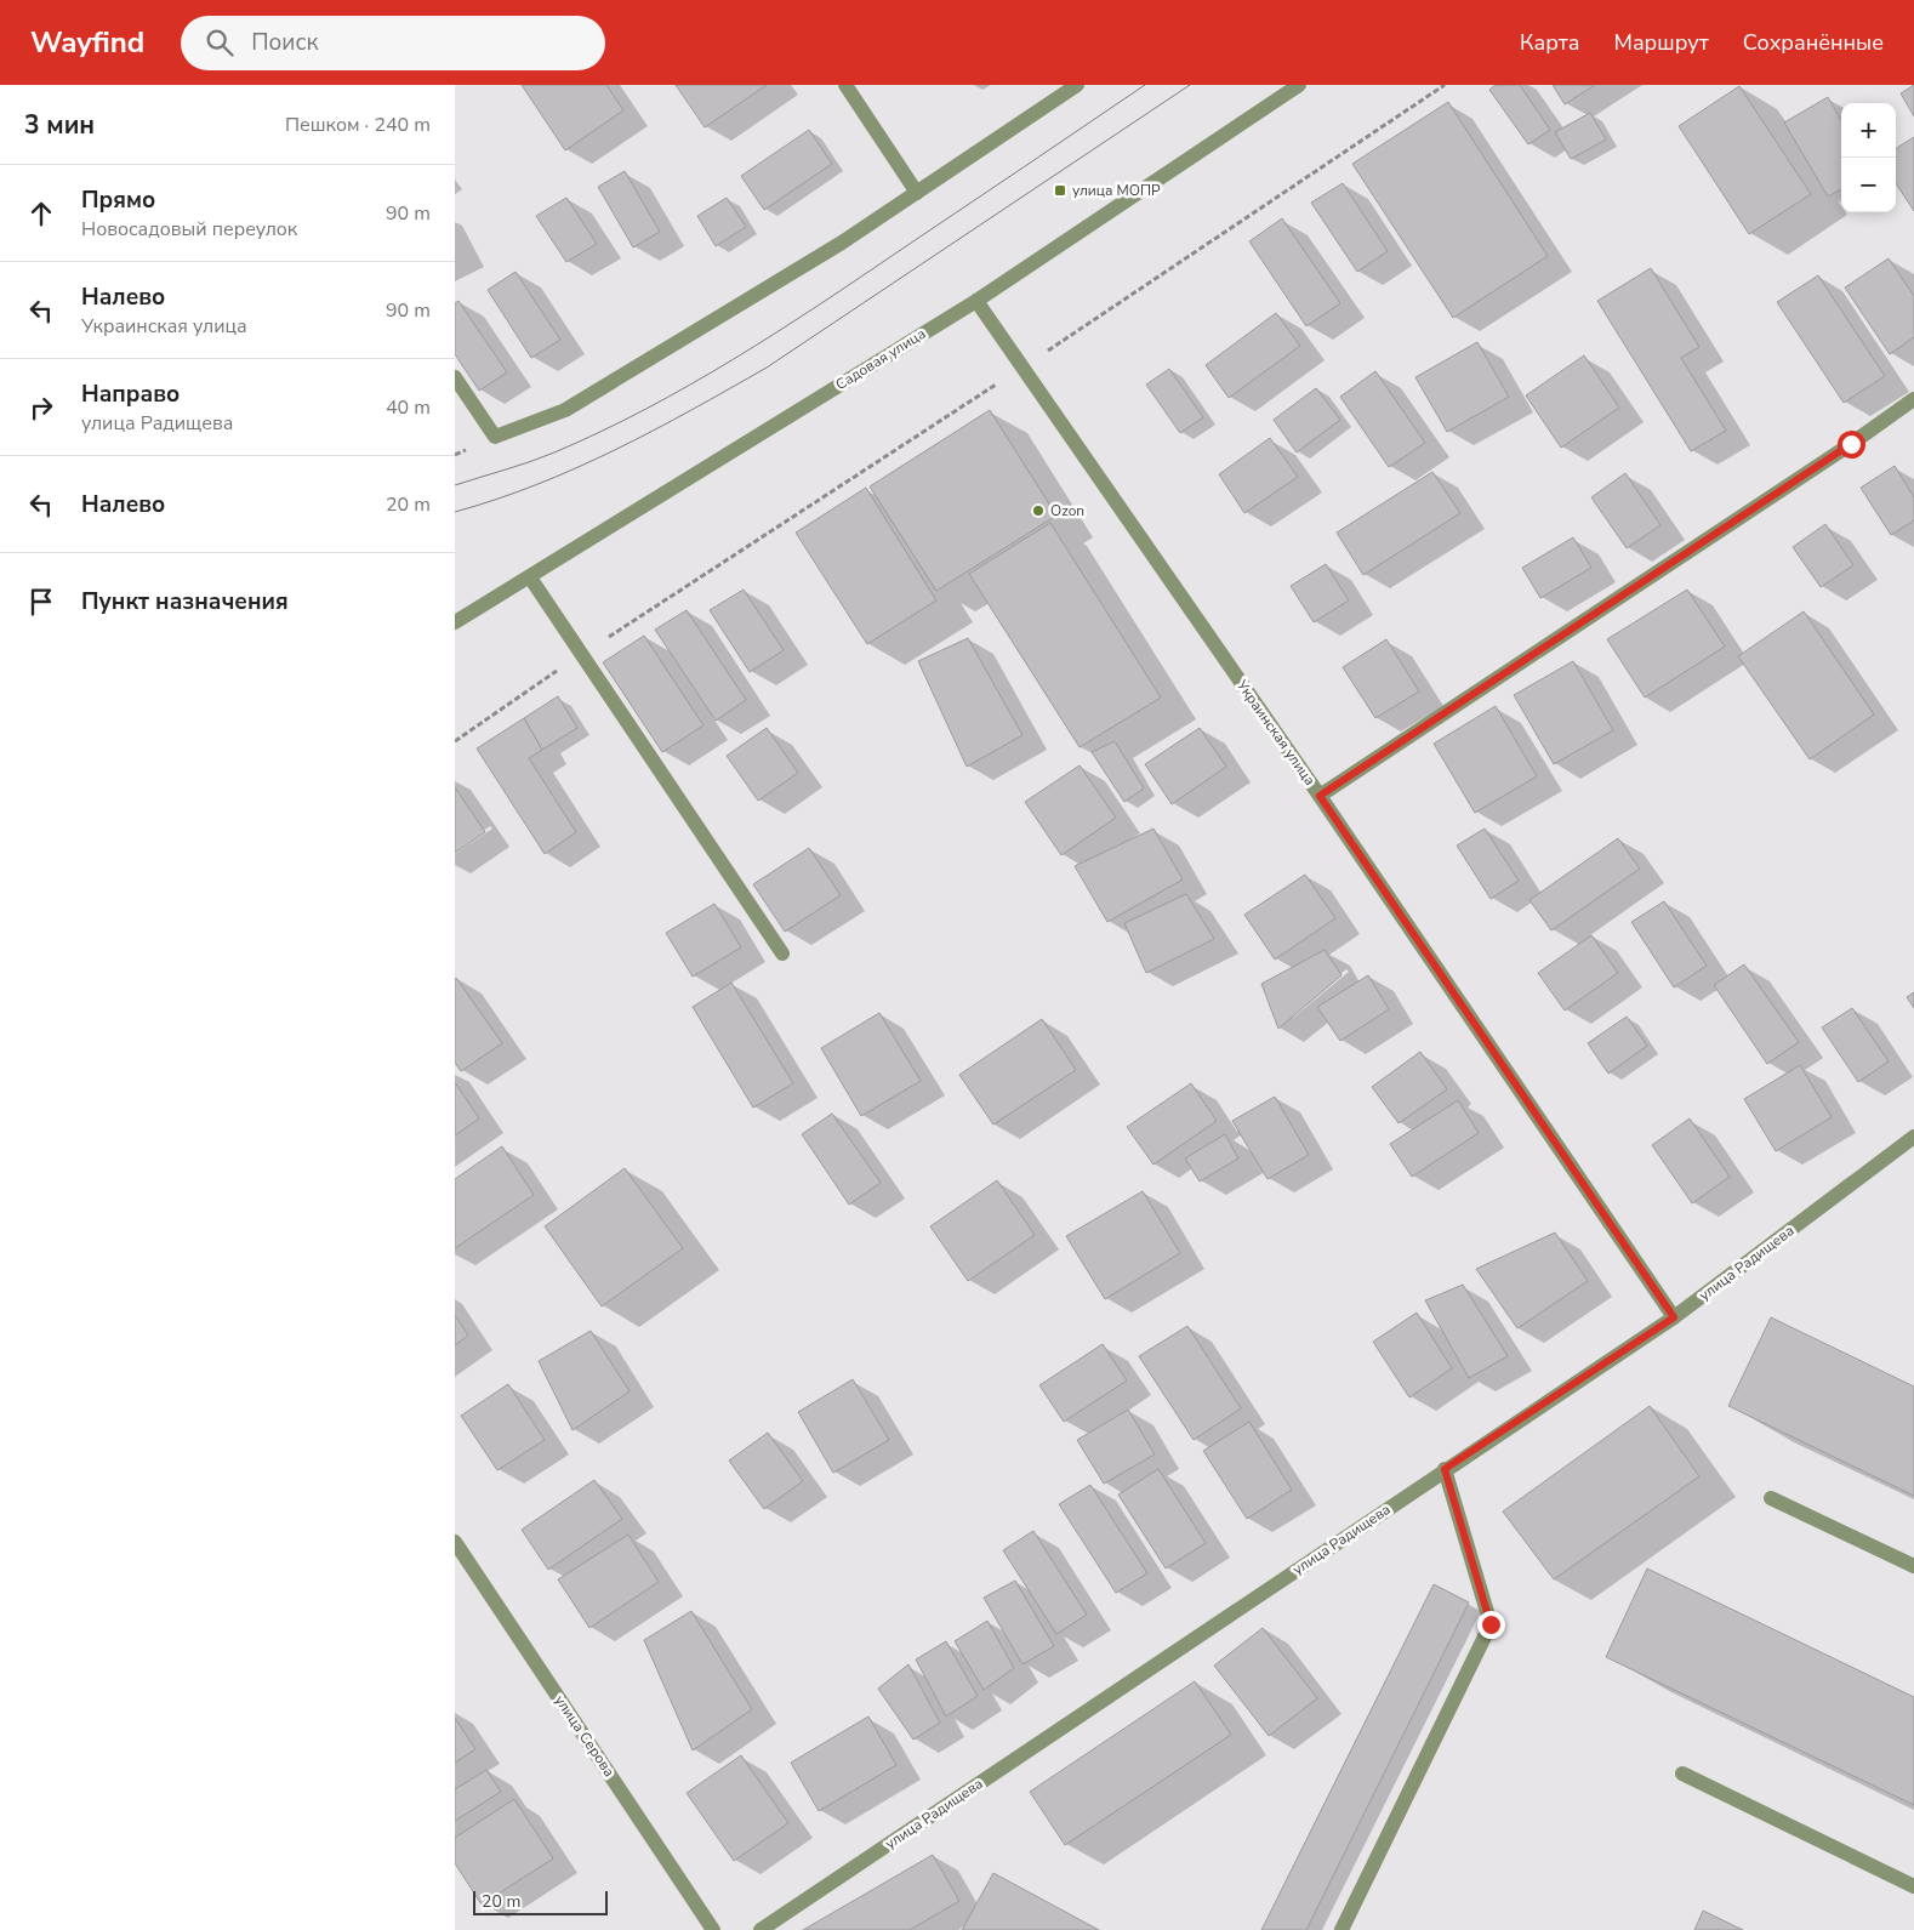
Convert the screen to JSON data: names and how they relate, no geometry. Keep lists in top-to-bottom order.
{
  "streets": {
    "street": [
      "Садовая улица",
      "Украинская улица",
      "улица Радищева",
      "улица Серова"
    ]
  },
  "crossings": [
    ["Садовая улица", "Украинская улица"],
    ["Украинская улица", "улица Радищева"]
  ],
  "places": {
    "transit": ["улица МОПР"],
    "other": ["Ozon"]
  },
  "scale_bar": "20 m",
  "page": {
    "header": "Wayfind",
    "search": "Поиск",
    "nav": ["Карта", "Маршрут", "Сохранённые"],
    "heading": ["3 мин", "Пешком · 240 m"],
    "map_buttons": ["+", "−"],
    "list": [
      ["Прямо", "Новосадовый переулок", "90 m"],
      ["Налево", "Украинская улица", "90 m"],
      ["Направо", "улица Радищева", "40 m"],
      ["Налево", "20 m"],
      "Пункт назначения"
    ],
    "scale": "20 m"
  }
}
